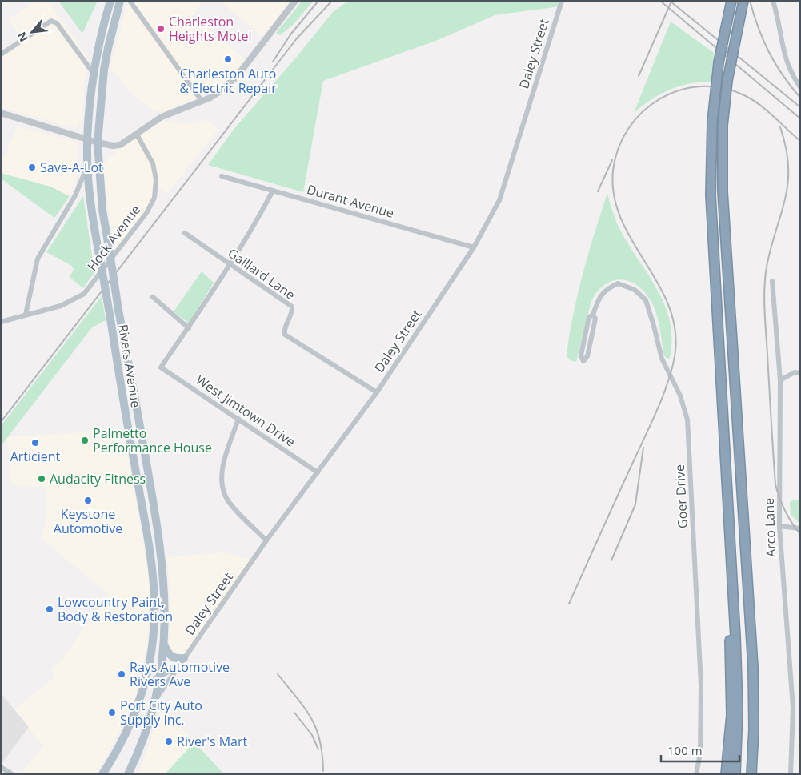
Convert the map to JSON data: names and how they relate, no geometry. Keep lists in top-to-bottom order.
{
  "streets": {
    "main road": ["Rivers Avenue"],
    "street": [
      "Daley Street",
      "Durant Avenue",
      "Hock Avenue",
      "Gaillard Lane",
      "West Jimtown Drive",
      "Goer Drive",
      "Arco Lane"
    ]
  },
  "crossings": [
    ["Daley Street", "Durant Avenue"],
    ["Daley Street", "Gaillard Lane"],
    ["Daley Street", "Rivers Avenue"],
    ["Daley Street", "West Jimtown Drive"]
  ],
  "places": [
    "Charleston Heights Motel",
    "Charleston Auto & Electric Repair",
    "Save-A-Lot",
    "Palmetto Performance House",
    "Articient",
    "Audacity Fitness",
    "Keystone Automotive",
    "Lowcountry Paint, Body & Restoration",
    "Rays Automotive Rivers Ave",
    "Port City Auto Supply Inc.",
    "River's Mart"
  ],
  "scale_bar": "100 m",
  "north": "bottom left"
}
